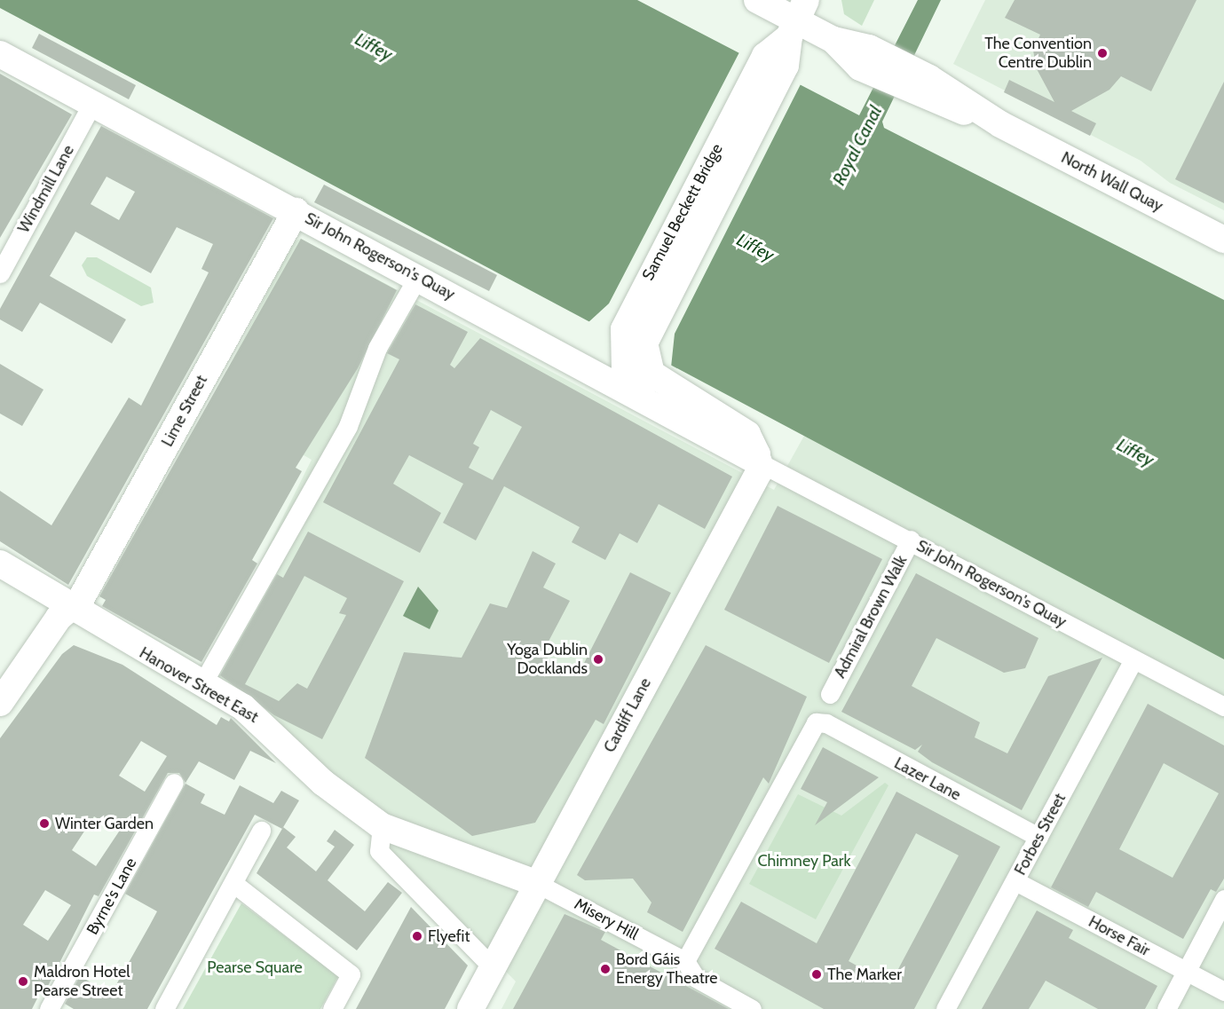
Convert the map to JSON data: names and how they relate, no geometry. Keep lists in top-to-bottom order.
{
  "streets": {
    "main road": [
      "North Wall Quay",
      "Samuel Beckett Bridge",
      "Sir John Rogerson's Quay",
      "Lime Street",
      "Hanover Street East",
      "Cardiff Lane"
    ],
    "street": [
      "Windmill Lane",
      "Admiral Brown Walk",
      "Lazer Lane",
      "Forbes Street",
      "Byrne's Lane",
      "Misery Hill",
      "Horse Fair"
    ]
  },
  "crossings": [
    ["North Wall Quay", "Samuel Beckett Bridge"],
    ["Windmill Lane", "Sir John Rogerson's Quay"],
    ["Samuel Beckett Bridge", "Sir John Rogerson's Quay"],
    ["Samuel Beckett Bridge", "Cardiff Lane"],
    ["Sir John Rogerson's Quay", "Lime Street"],
    ["Sir John Rogerson's Quay", "Admiral Brown Walk"],
    ["Sir John Rogerson's Quay", "Cardiff Lane"],
    ["Sir John Rogerson's Quay", "Forbes Street"],
    ["Lime Street", "Hanover Street East"],
    ["Hanover Street East", "Cardiff Lane"],
    ["Hanover Street East", "Misery Hill"],
    ["Cardiff Lane", "Misery Hill"],
    ["Lazer Lane", "Forbes Street"],
    ["Lazer Lane", "Misery Hill"],
    ["Forbes Street", "Horse Fair"]
  ],
  "water": ["Liffey", "Royal Canal"],
  "parks": ["Chimney Park", "Pearse Square"],
  "places": [
    "The Convention Centre Dublin",
    "Yoga Dublin Docklands",
    "Winter Garden",
    "Flyefit",
    "Bord Gáis Energy Theatre",
    "The Marker",
    "Maldron Hotel Pearse Street"
  ]
}
